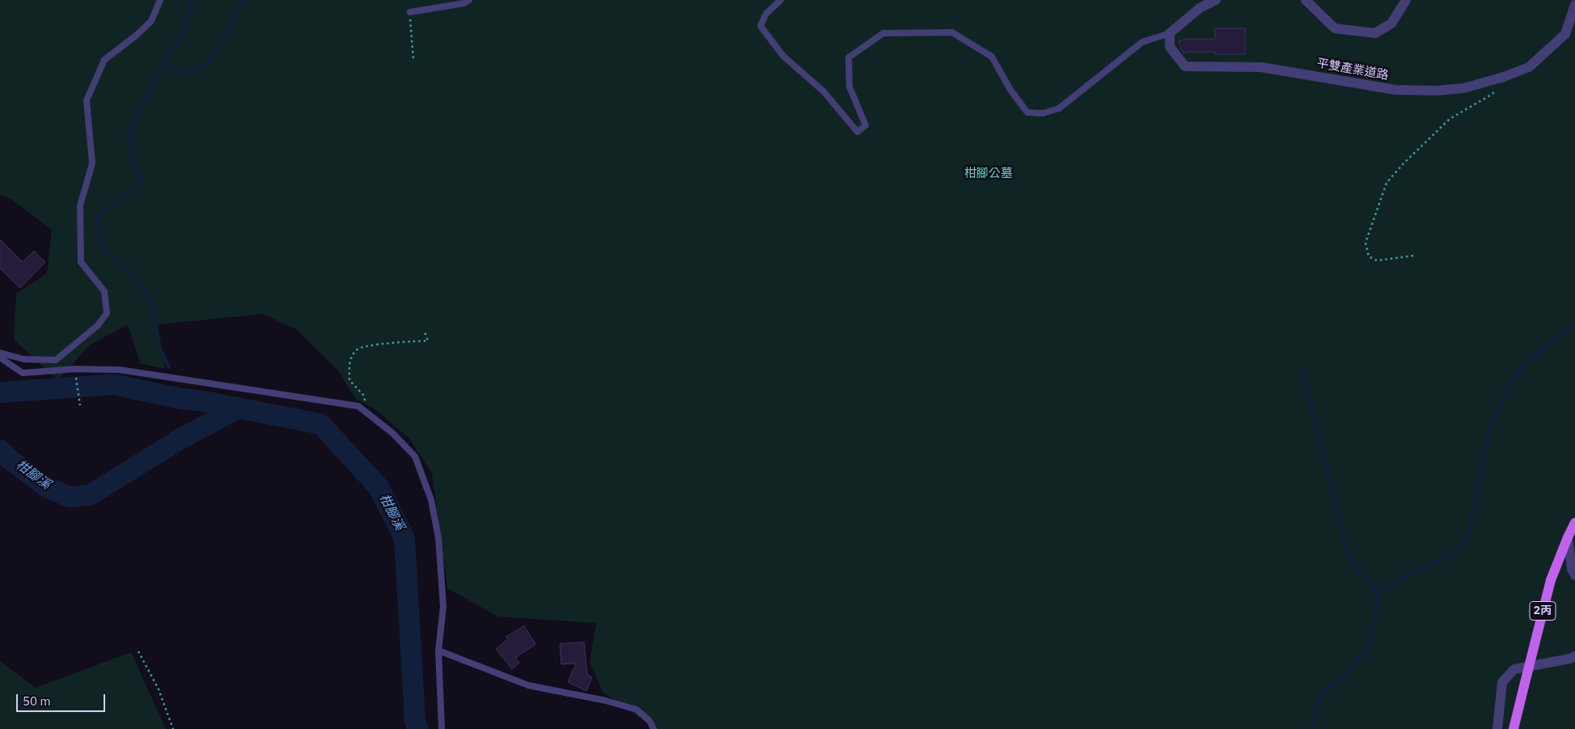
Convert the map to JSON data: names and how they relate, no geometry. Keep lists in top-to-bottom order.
{
  "streets": {
    "main road": ["2丙"],
    "street": ["平雙產業道路"]
  },
  "water": ["柑腳溪"],
  "parks": ["柑腳公墓"],
  "scale_bar": "50 m"
}
